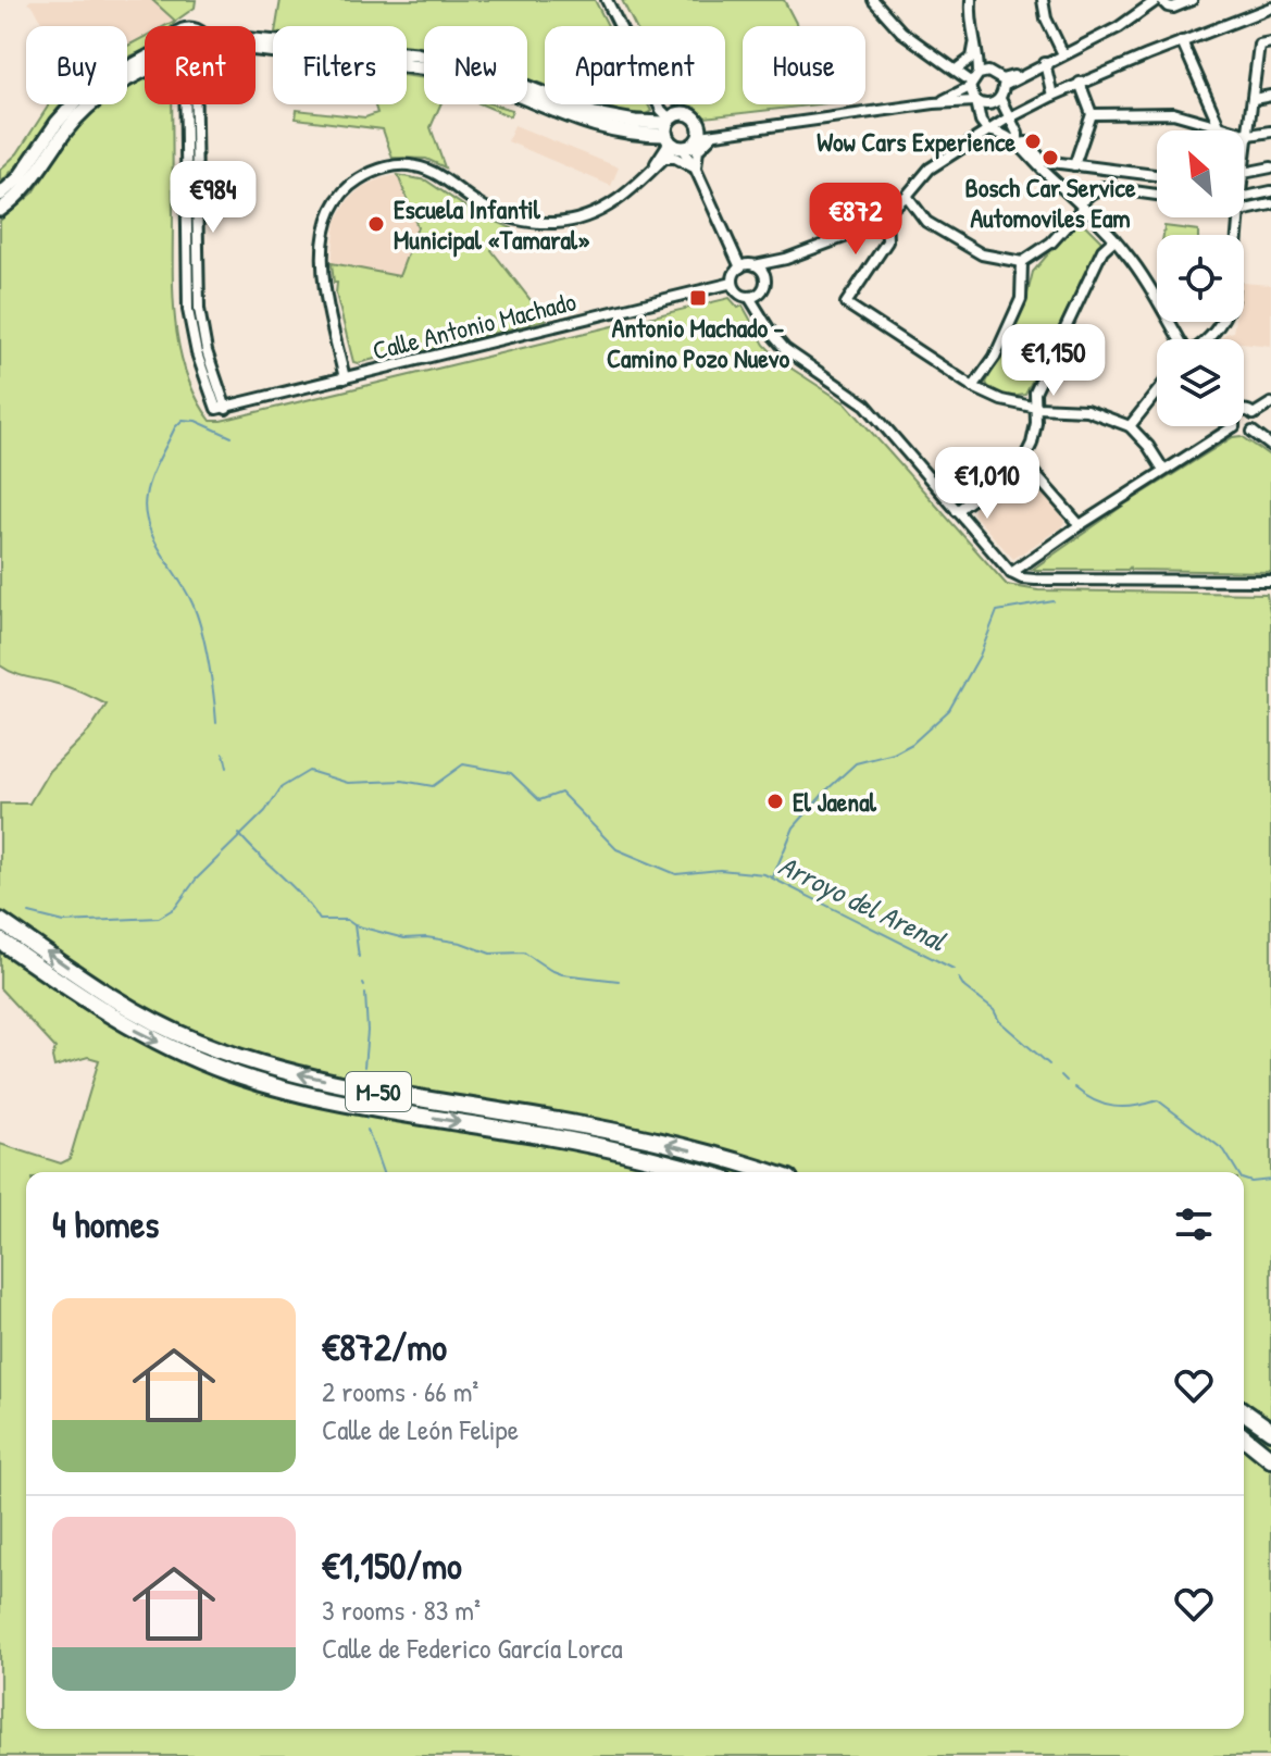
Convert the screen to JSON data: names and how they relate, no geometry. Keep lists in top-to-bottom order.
{
  "streets": {
    "highway": ["M-50"],
    "street": ["Calle Antonio Machado"]
  },
  "water": ["Arroyo del Arenal"],
  "places": {
    "other": [
      "Wow Cars Experience",
      "Bosch Car Service Automoviles Eam",
      "Escuela Infantil Municipal «Tamaral»",
      "El Jaenal"
    ],
    "transit": ["Antonio Machado - Camino Pozo Nuevo"]
  },
  "north": "top left",
  "page": {
    "chip": [
      "Buy",
      "Rent",
      "Filters",
      "New",
      "Apartment",
      "House"
    ],
    "price": [
      "€984",
      "€872",
      "€1,150",
      "€1,010"
    ],
    "heading": "4 homes",
    "list": [
      {
        "name": "€872/mo",
        "note": "2 rooms · 66 m² · Calle de León Felipe"
      },
      {
        "name": "€1,150/mo",
        "note": "3 rooms · 83 m² · Calle de Federico García Lorca"
      }
    ]
  }
}
